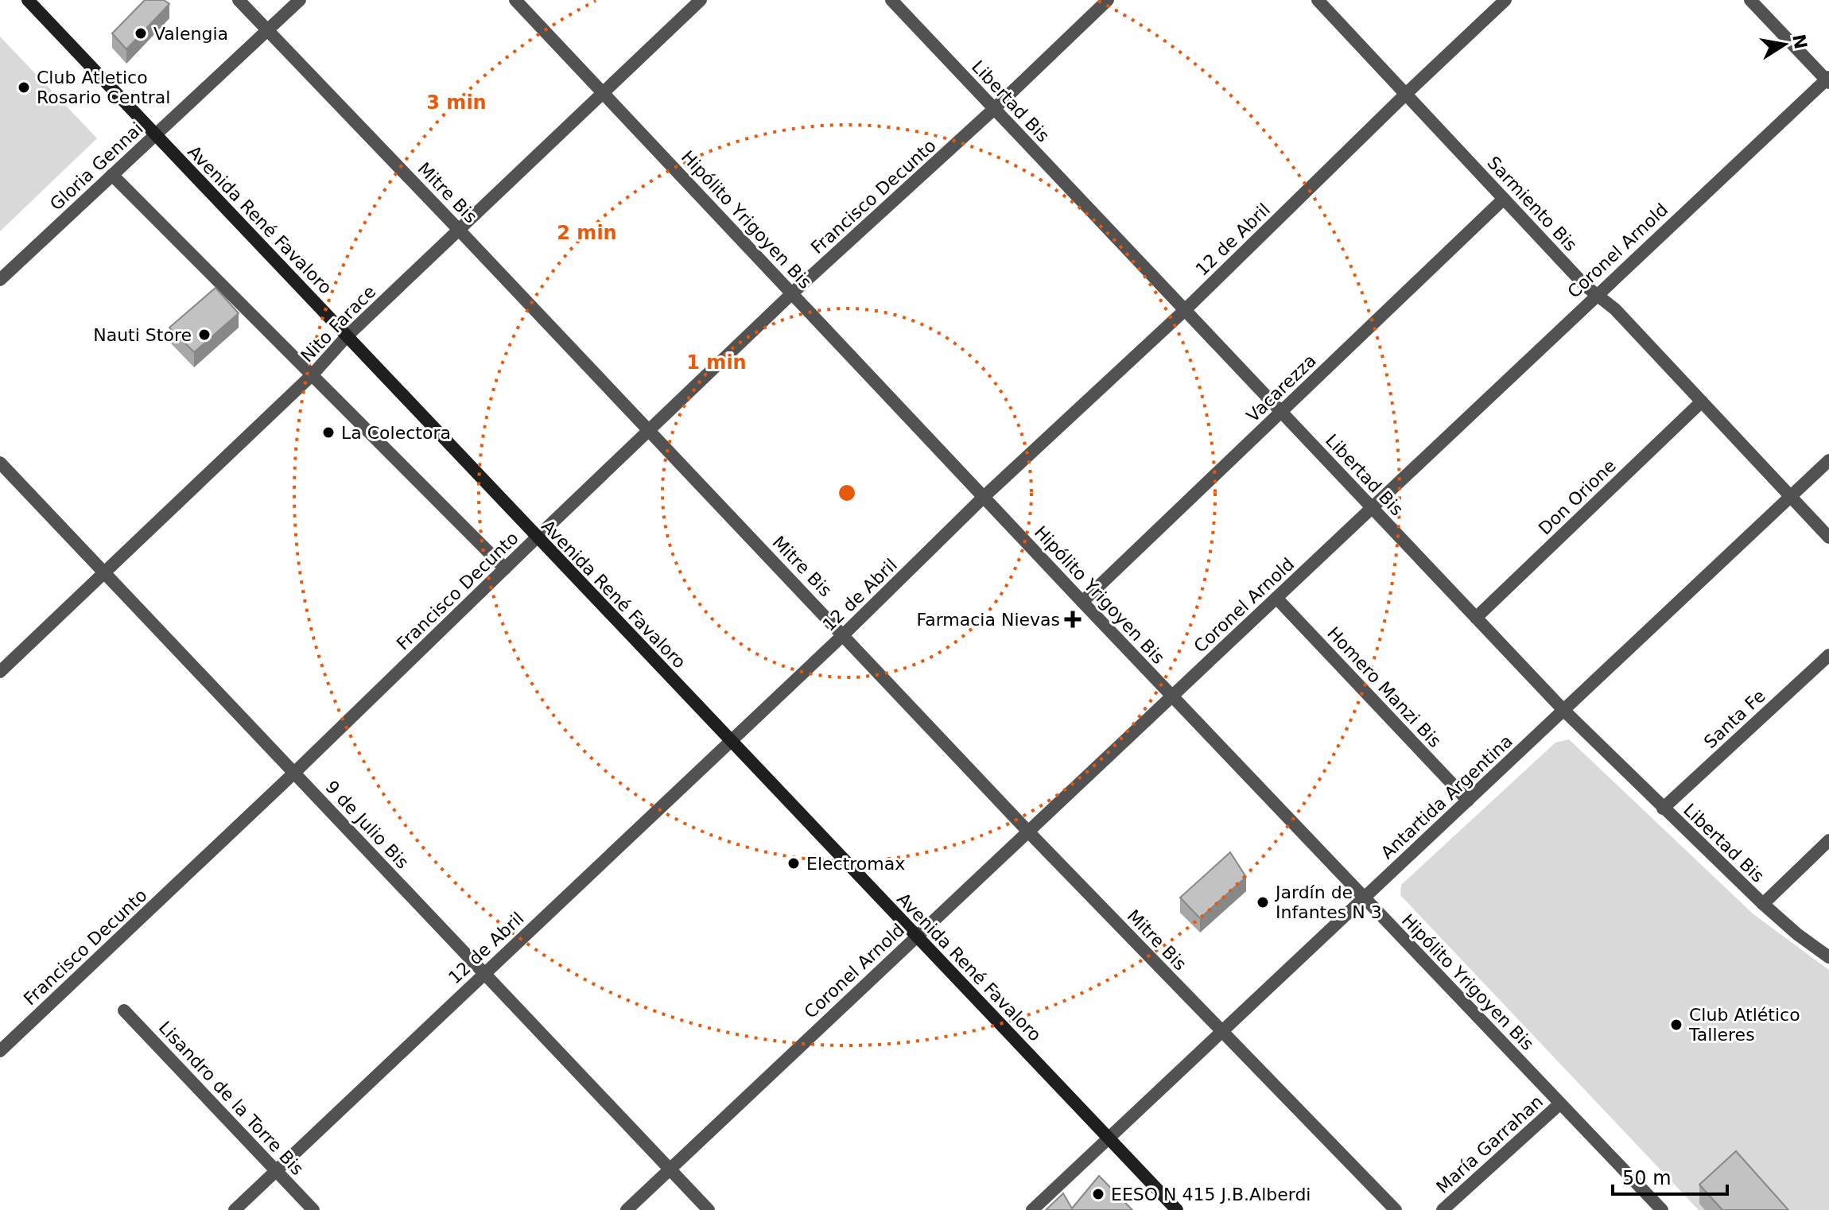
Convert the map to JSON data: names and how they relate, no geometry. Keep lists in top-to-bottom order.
{
  "streets": {
    "main road": ["Avenida René Favaloro"],
    "street": [
      "Libertad Bis",
      "Gloria Gennai",
      "Mitre Bis",
      "Francisco Decunto",
      "Sarmiento Bis",
      "Hipólito Yrigoyen Bis",
      "12 de Abril",
      "Coronel Arnold",
      "Nito Farace",
      "Vacarezza",
      "Don Orione",
      "Homero Manzi Bis",
      "Santa Fe",
      "Antartida Argentina",
      "9 de Julio Bis",
      "Lisandro de la Torre Bis",
      "María Garrahan"
    ]
  },
  "crossings": [
    ["Libertad Bis", "Francisco Decunto"],
    ["Libertad Bis", "12 de Abril"],
    ["Libertad Bis", "Coronel Arnold"],
    ["Libertad Bis", "Vacarezza"],
    ["Libertad Bis", "Don Orione"],
    ["Libertad Bis", "Santa Fe"],
    ["Libertad Bis", "Antartida Argentina"],
    ["Gloria Gennai", "Mitre Bis"],
    ["Gloria Gennai", "Avenida René Favaloro"],
    ["Mitre Bis", "Francisco Decunto"],
    ["Mitre Bis", "12 de Abril"],
    ["Mitre Bis", "Coronel Arnold"],
    ["Mitre Bis", "Nito Farace"],
    ["Mitre Bis", "Antartida Argentina"],
    ["Francisco Decunto", "Avenida René Favaloro"],
    ["Francisco Decunto", "Hipólito Yrigoyen Bis"],
    ["Francisco Decunto", "9 de Julio Bis"],
    ["Sarmiento Bis", "12 de Abril"],
    ["Sarmiento Bis", "Coronel Arnold"],
    ["Sarmiento Bis", "Vacarezza"],
    ["Sarmiento Bis", "Don Orione"],
    ["Sarmiento Bis", "Antartida Argentina"],
    ["Avenida René Favaloro", "12 de Abril"],
    ["Avenida René Favaloro", "Coronel Arnold"],
    ["Avenida René Favaloro", "Nito Farace"],
    ["Avenida René Favaloro", "Antartida Argentina"],
    ["Hipólito Yrigoyen Bis", "12 de Abril"],
    ["Hipólito Yrigoyen Bis", "Coronel Arnold"],
    ["Hipólito Yrigoyen Bis", "Nito Farace"],
    ["Hipólito Yrigoyen Bis", "Vacarezza"],
    ["Hipólito Yrigoyen Bis", "Antartida Argentina"],
    ["Hipólito Yrigoyen Bis", "María Garrahan"],
    ["12 de Abril", "9 de Julio Bis"],
    ["12 de Abril", "Lisandro de la Torre Bis"],
    ["Coronel Arnold", "Homero Manzi Bis"],
    ["Coronel Arnold", "9 de Julio Bis"],
    ["Nito Farace", "9 de Julio Bis"],
    ["Homero Manzi Bis", "Antartida Argentina"]
  ],
  "places": {
    "other": [
      "Valengia",
      "Club Atletico Rosario Central",
      "Nauti Store",
      "La Colectora",
      "Electromax",
      "Jardín de Infantes N 3",
      "Club Atlético Talleres",
      "EESO N 415 J.B.Alberdi"
    ],
    "health": ["Farmacia Nievas"]
  },
  "scale_bar": "50 m",
  "north": "right",
  "rings": ["3 min", "2 min", "1 min"]
}
